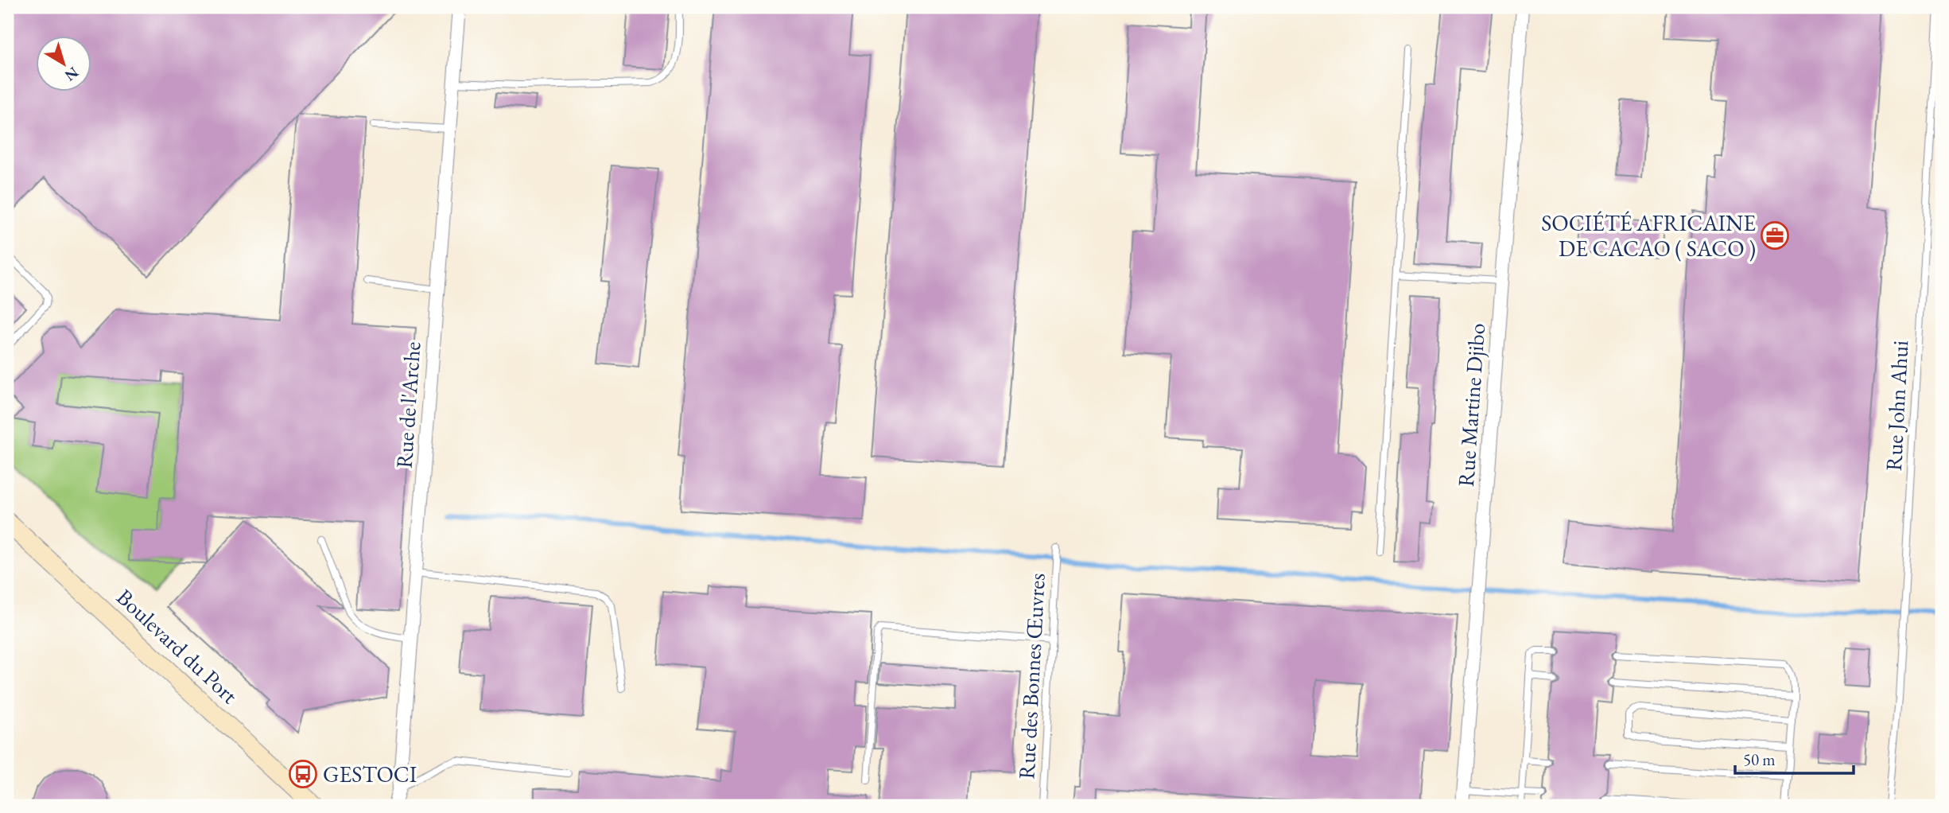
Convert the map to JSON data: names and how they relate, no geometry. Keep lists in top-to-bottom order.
{
  "streets": {
    "main road": ["Boulevard du Port"],
    "street": ["Rue de l'Arche", "Rue Martine Djibo"],
    "lane": ["Rue John Ahui", "Rue des Bonnes Œuvres"]
  },
  "places": {
    "office": ["SOCIÉTÉ AFRICAINE DE CACAO ( SACO )"],
    "bus stop": ["GESTOCI"]
  },
  "scale_bar": "50 m",
  "north": "bottom right"
}
